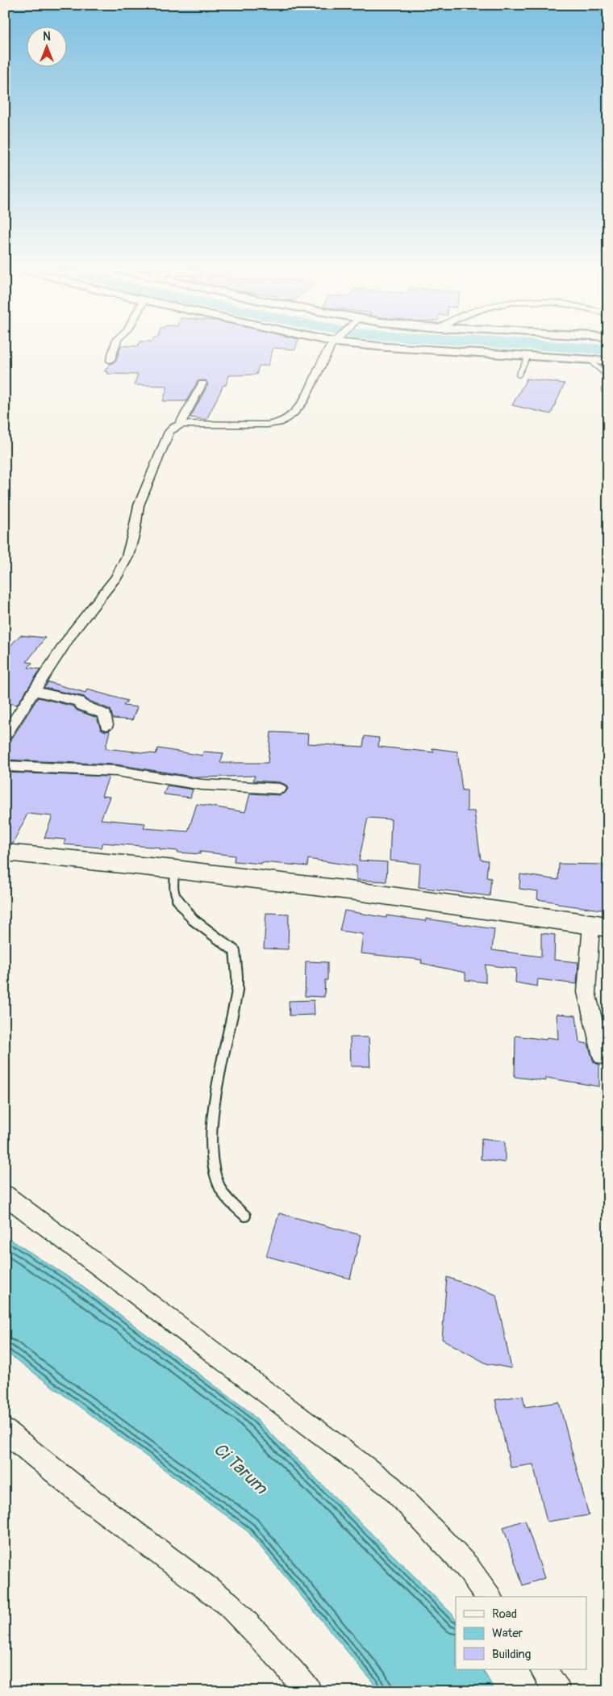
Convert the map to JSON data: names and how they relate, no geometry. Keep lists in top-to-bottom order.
{
  "water": ["Ci Tarum"],
  "legend": ["Road", "Water", "Building"],
  "north": "top"
}
